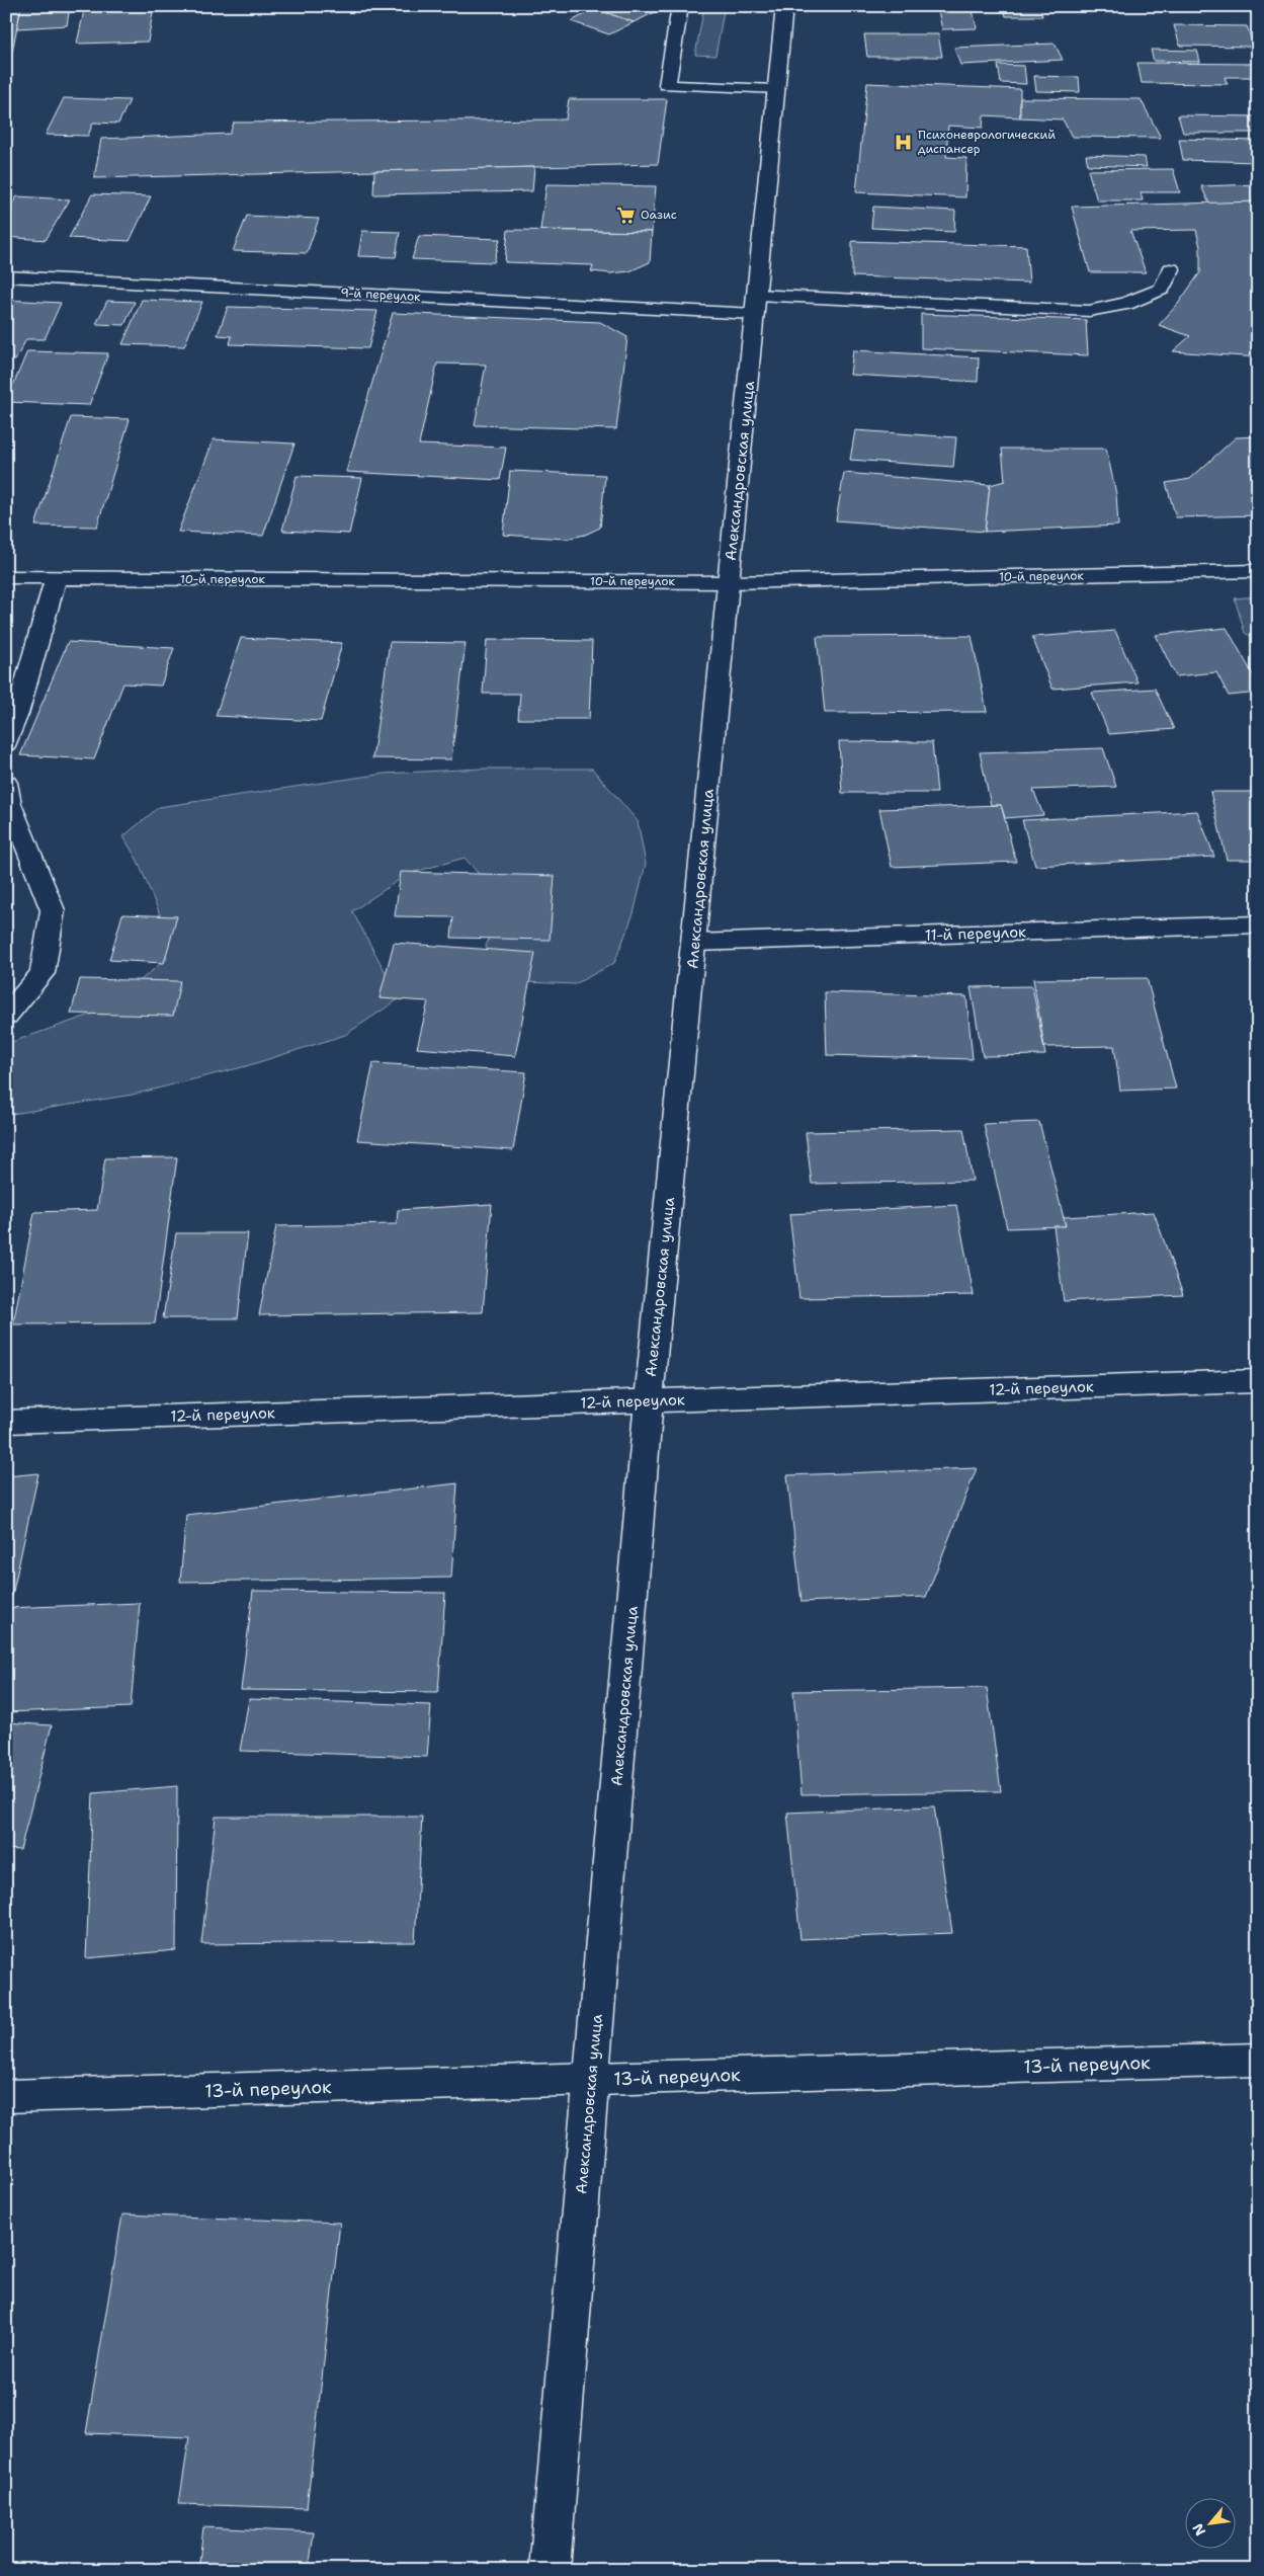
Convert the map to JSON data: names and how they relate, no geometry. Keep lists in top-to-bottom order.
{
  "streets": {
    "street": [
      "9-й переулок",
      "Александровская улица",
      "10-й переулок",
      "11-й переулок",
      "12-й переулок",
      "13-й переулок"
    ]
  },
  "crossings": [
    ["9-й переулок", "Александровская улица"],
    ["Александровская улица", "10-й переулок"],
    ["Александровская улица", "11-й переулок"],
    ["Александровская улица", "12-й переулок"],
    ["Александровская улица", "13-й переулок"]
  ],
  "places": {
    "hospital": ["Психоневрологический диспансер"],
    "supermarket": ["Оазис"]
  },
  "north": "bottom left"
}
